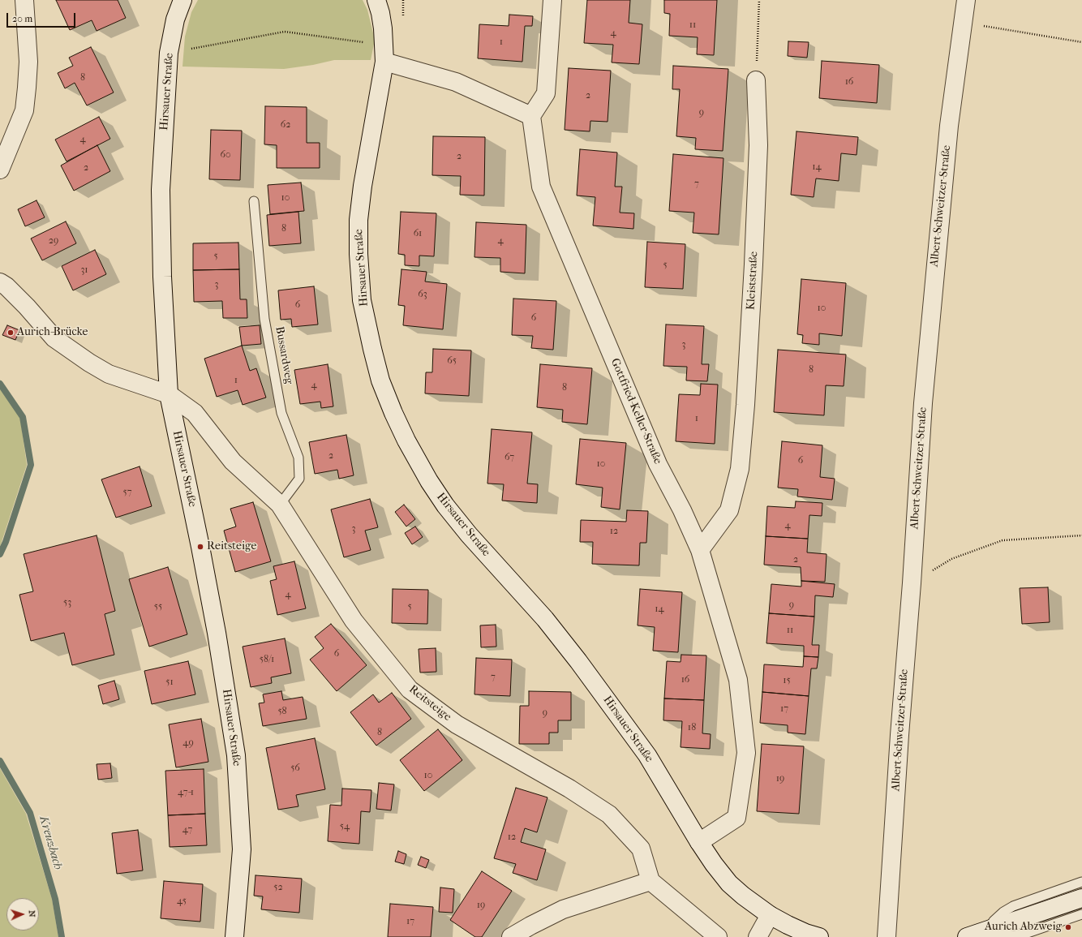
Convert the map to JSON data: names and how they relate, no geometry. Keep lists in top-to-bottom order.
{
  "streets": {
    "street": [
      "Hirsauer Straße",
      "Albert-Schweitzer-Straße",
      "Kleiststraße",
      "Gottfried-Keller-Straße",
      "Reitsteige"
    ],
    "lane": ["Bussardweg"]
  },
  "crossings": [
    ["Hirsauer Straße", "Gottfried-Keller-Straße"],
    ["Hirsauer Straße", "Reitsteige"],
    ["Kleiststraße", "Gottfried-Keller-Straße"],
    ["Bussardweg", "Reitsteige"]
  ],
  "water": ["Kreuzbach"],
  "places": ["Aurich-Brücke", "Reitsteige", "Aurich Abzweig"],
  "house_numbers": [
    "11",
    "4",
    "1",
    "8",
    "16",
    "2",
    "9",
    "62",
    "4",
    "60",
    "2",
    "14",
    "2",
    "7",
    "10",
    "8",
    "61",
    "29",
    "4",
    "5",
    "5",
    "31",
    "3",
    "63",
    "6",
    "10",
    "6",
    "3",
    "65",
    "8",
    "1",
    "4",
    "8",
    "1",
    "2",
    "67",
    "6",
    "10",
    "57",
    "4",
    "3",
    "12",
    "2",
    "4",
    "53",
    "9",
    "55",
    "5",
    "14",
    "11",
    "6",
    "58/1",
    "7",
    "16",
    "15",
    "51",
    "17",
    "58",
    "9",
    "18",
    "8",
    "49",
    "56",
    "10",
    "19",
    "47-1",
    "54",
    "47",
    "12",
    "52",
    "45",
    "19",
    "17"
  ],
  "scale_bar": "20 m",
  "north": "right"
}
